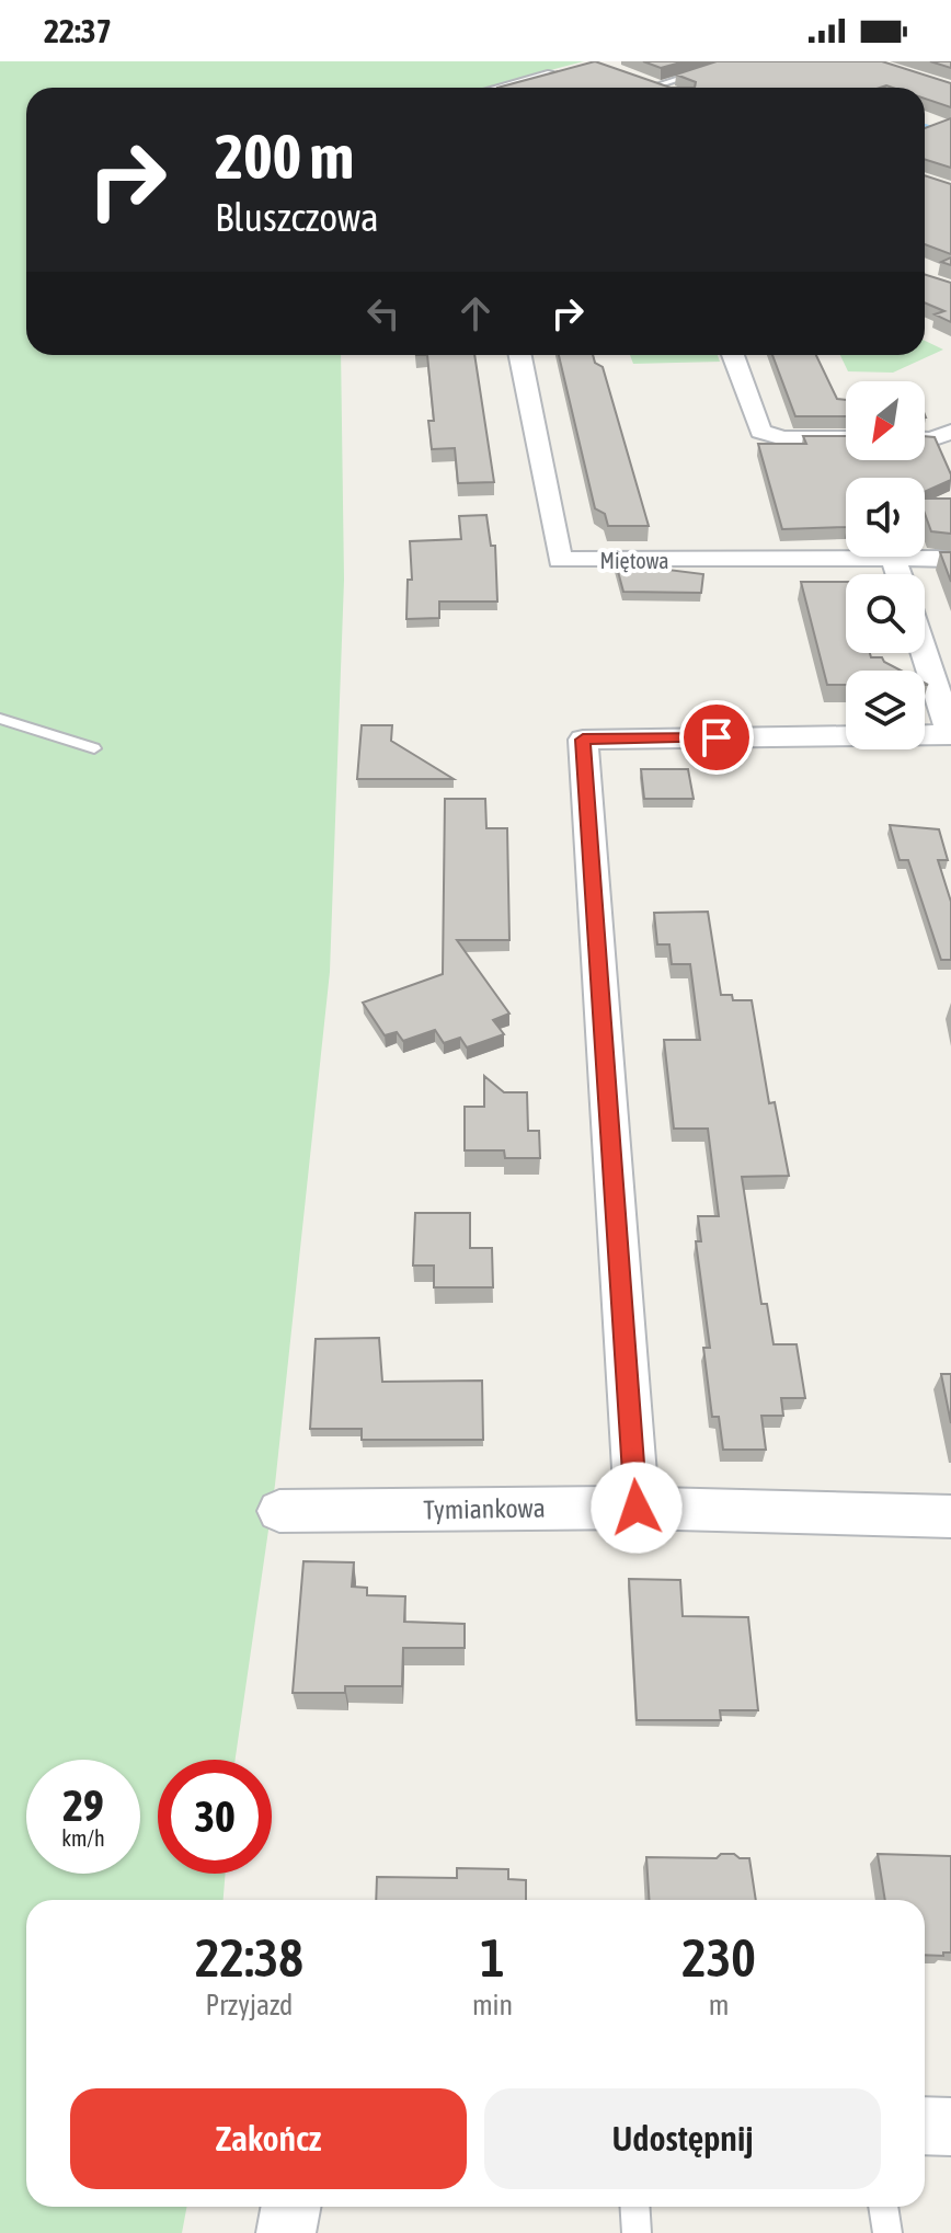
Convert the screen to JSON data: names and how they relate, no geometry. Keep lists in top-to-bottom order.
{
  "streets": {
    "street": ["Miętowa", "Tymiankowa"]
  },
  "north": "bottom left",
  "page": {
    "status": "22:37",
    "turn": ["200 m", "Bluszczowa"],
    "speed": "29 km/h",
    "limit": "30",
    "eta": [
      "22:38",
      "Przyjazd",
      "1",
      "min",
      "230",
      "m"
    ],
    "buttons": ["Zakończ", "Udostępnij"]
  }
}
